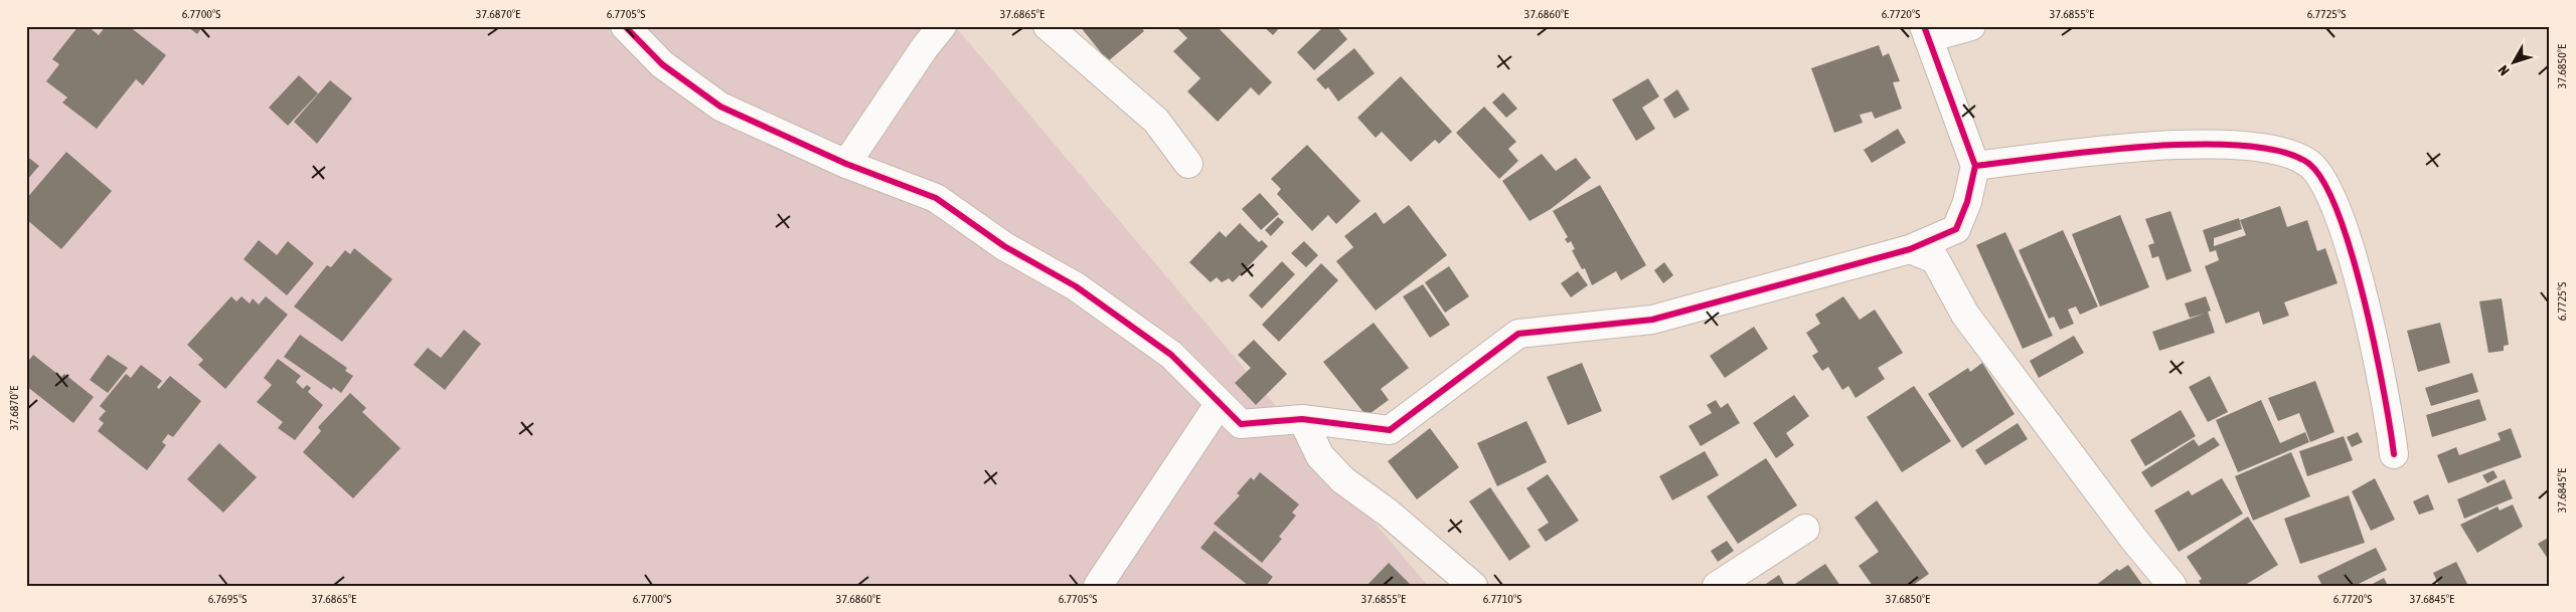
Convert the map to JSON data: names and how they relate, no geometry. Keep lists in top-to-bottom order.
{
  "north": "bottom left",
  "coordinates": [
    "6.7700°S",
    "37.6870°E",
    "6.7705°S",
    "37.6865°E",
    "37.6860°E",
    "6.7720°S",
    "37.6855°E",
    "6.7725°S",
    "37.6850°E",
    "37.6845°E",
    "6.7695°S",
    "6.7710°S"
  ]
}
